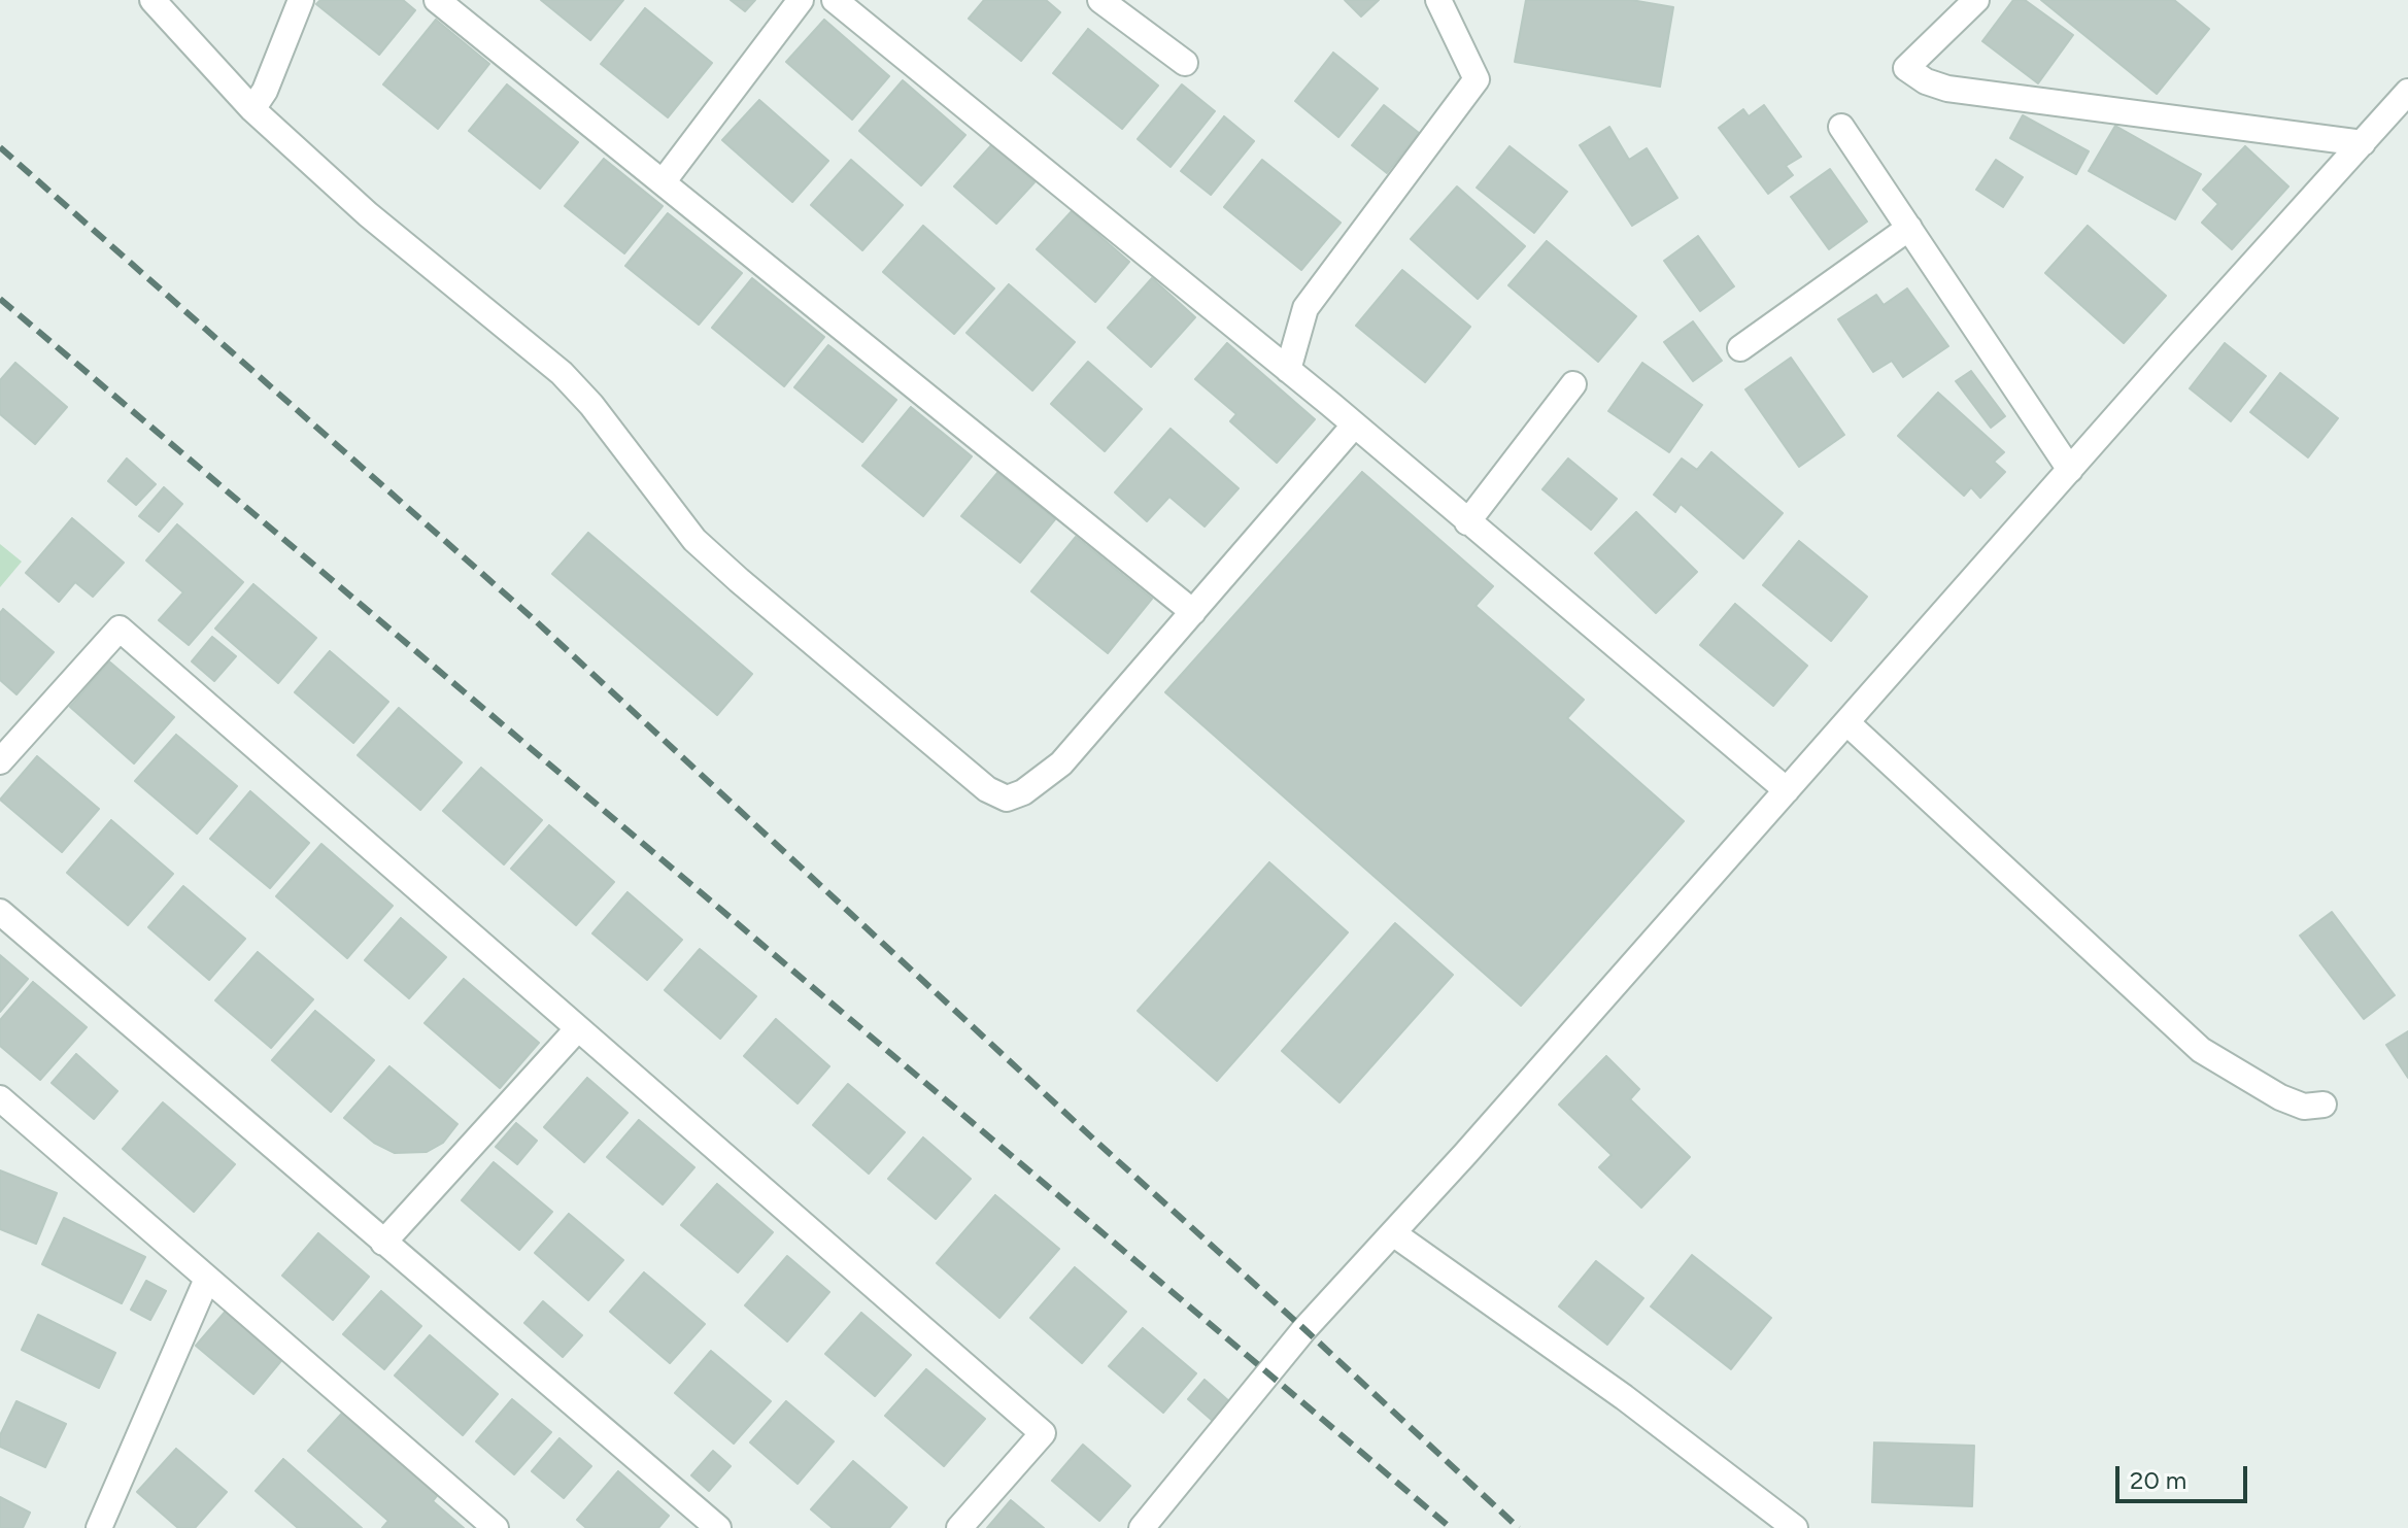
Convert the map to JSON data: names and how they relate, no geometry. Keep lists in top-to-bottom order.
{
  "scale_bar": "20 m"
}
